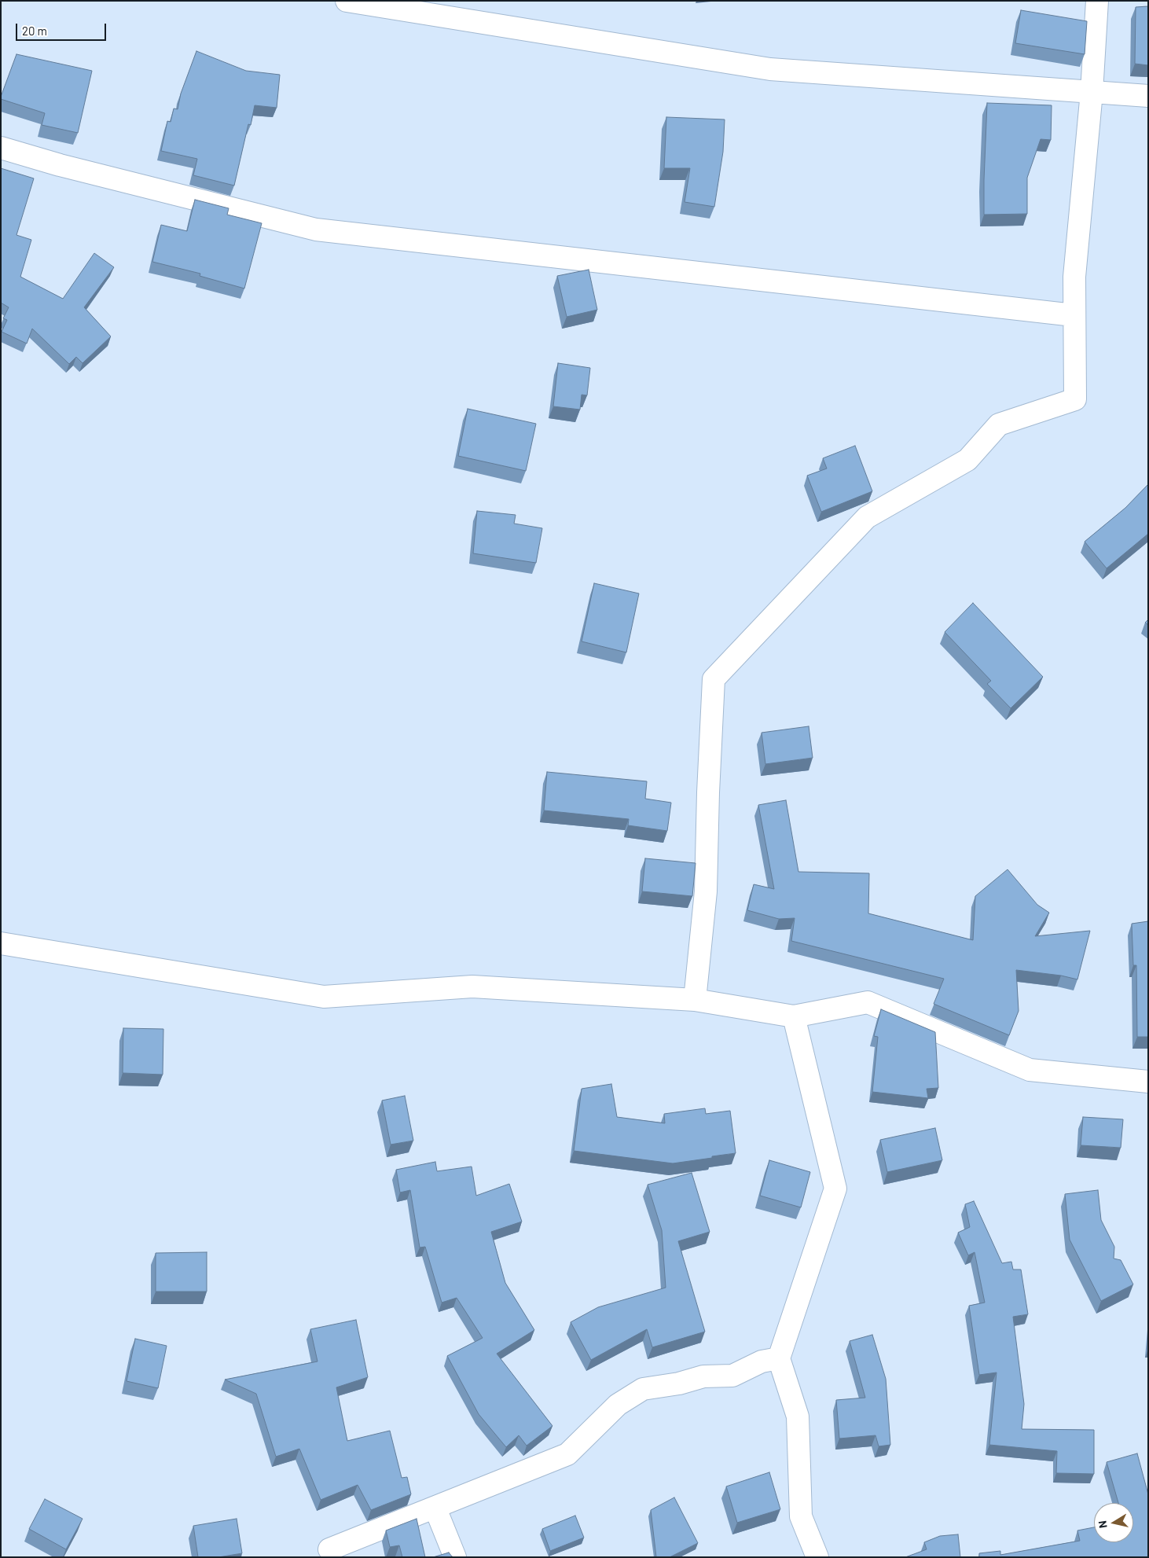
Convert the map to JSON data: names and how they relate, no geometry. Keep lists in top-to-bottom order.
{
  "scale_bar": "20 m",
  "north": "left"
}
